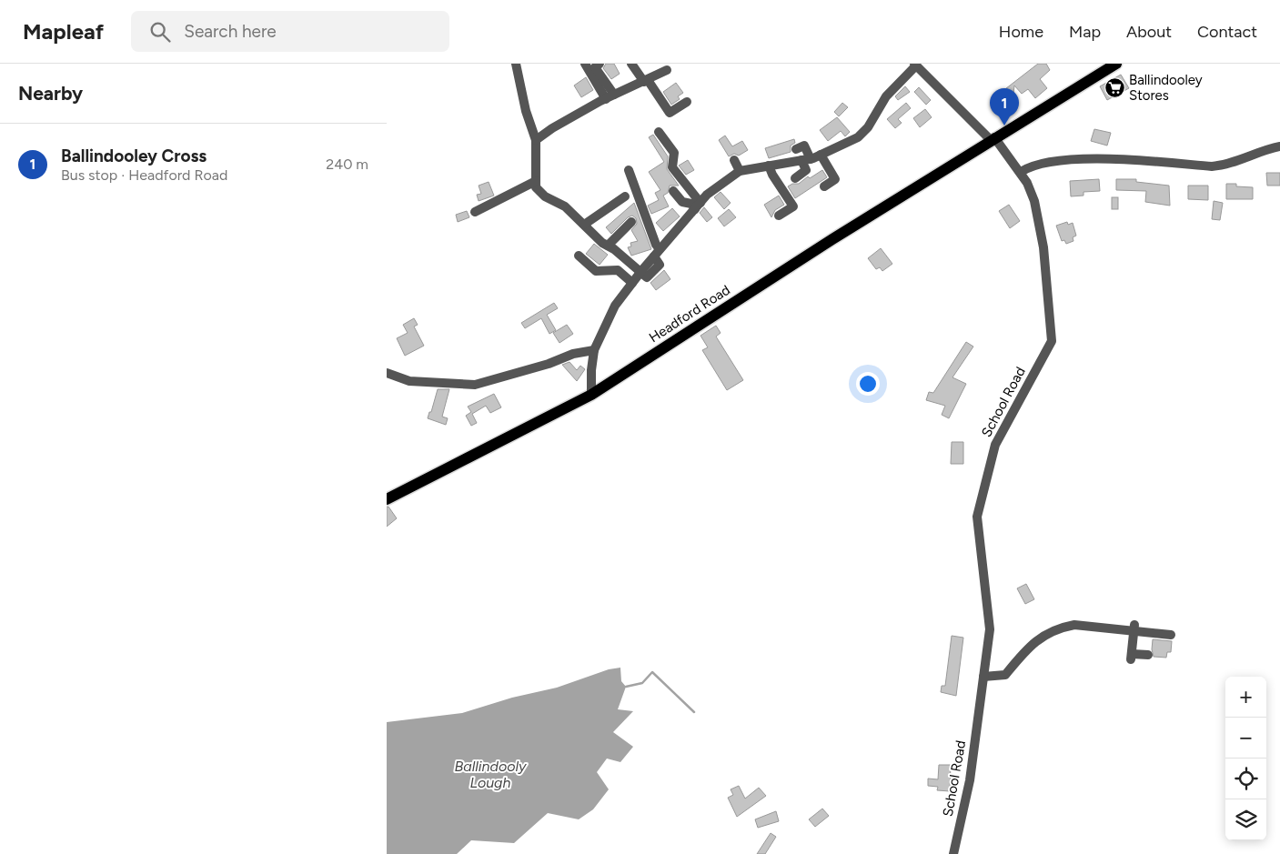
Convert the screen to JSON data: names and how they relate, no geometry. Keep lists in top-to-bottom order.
{
  "streets": {
    "main road": ["Headford Road"],
    "street": ["School Road"]
  },
  "crossings": [
    ["Headford Road", "School Road"]
  ],
  "water": ["Ballindooly Lough"],
  "places": {
    "supermarket": ["Ballindooley Stores"]
  },
  "page": {
    "header": "Mapleaf",
    "search": "Search here",
    "nav": [
      "Home",
      "Map",
      "About",
      "Contact"
    ],
    "heading": "Nearby",
    "pins": "1",
    "list": [
      {
        "mark": "1",
        "name": "Ballindooley Cross",
        "note": "Bus stop · Headford Road",
        "value": "240 m"
      }
    ],
    "map_buttons": ["+", "−"]
  }
}
